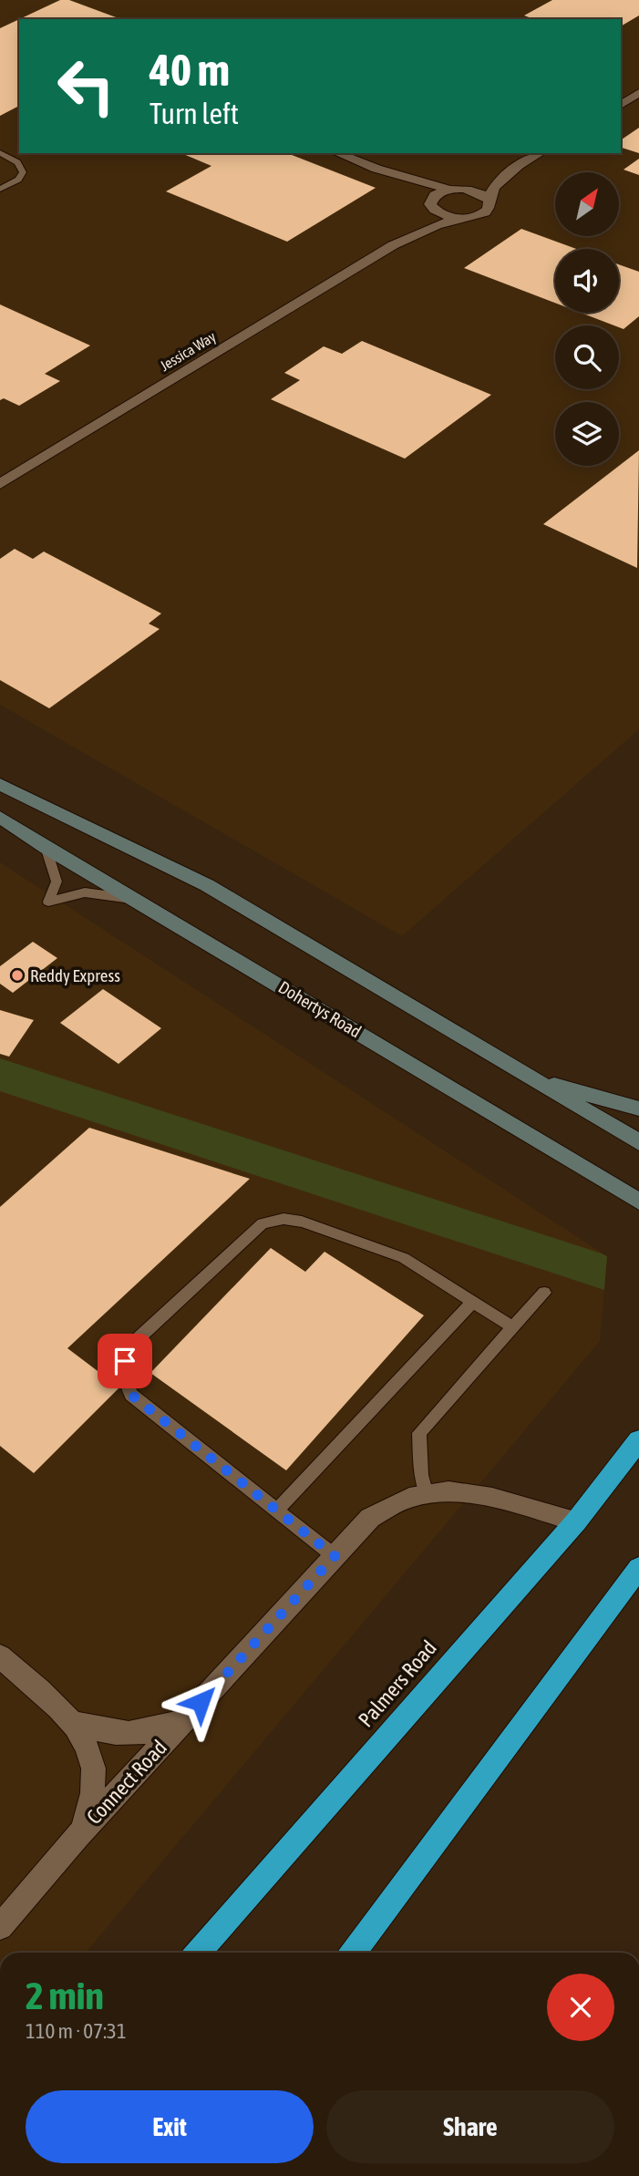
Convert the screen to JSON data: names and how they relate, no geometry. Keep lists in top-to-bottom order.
{
  "streets": {
    "highway": ["Palmers Road"],
    "main road": ["Dohertys Road"],
    "street": ["Jessica Way", "Connect Road"]
  },
  "crossings": [
    ["Palmers Road", "Connect Road"]
  ],
  "places": ["Reddy Express"],
  "north": "top right",
  "page": {
    "turn": ["40 m", "Turn left"],
    "heading": ["2 min", "110 m · 07:31"],
    "buttons": ["Exit", "Share"]
  }
}
